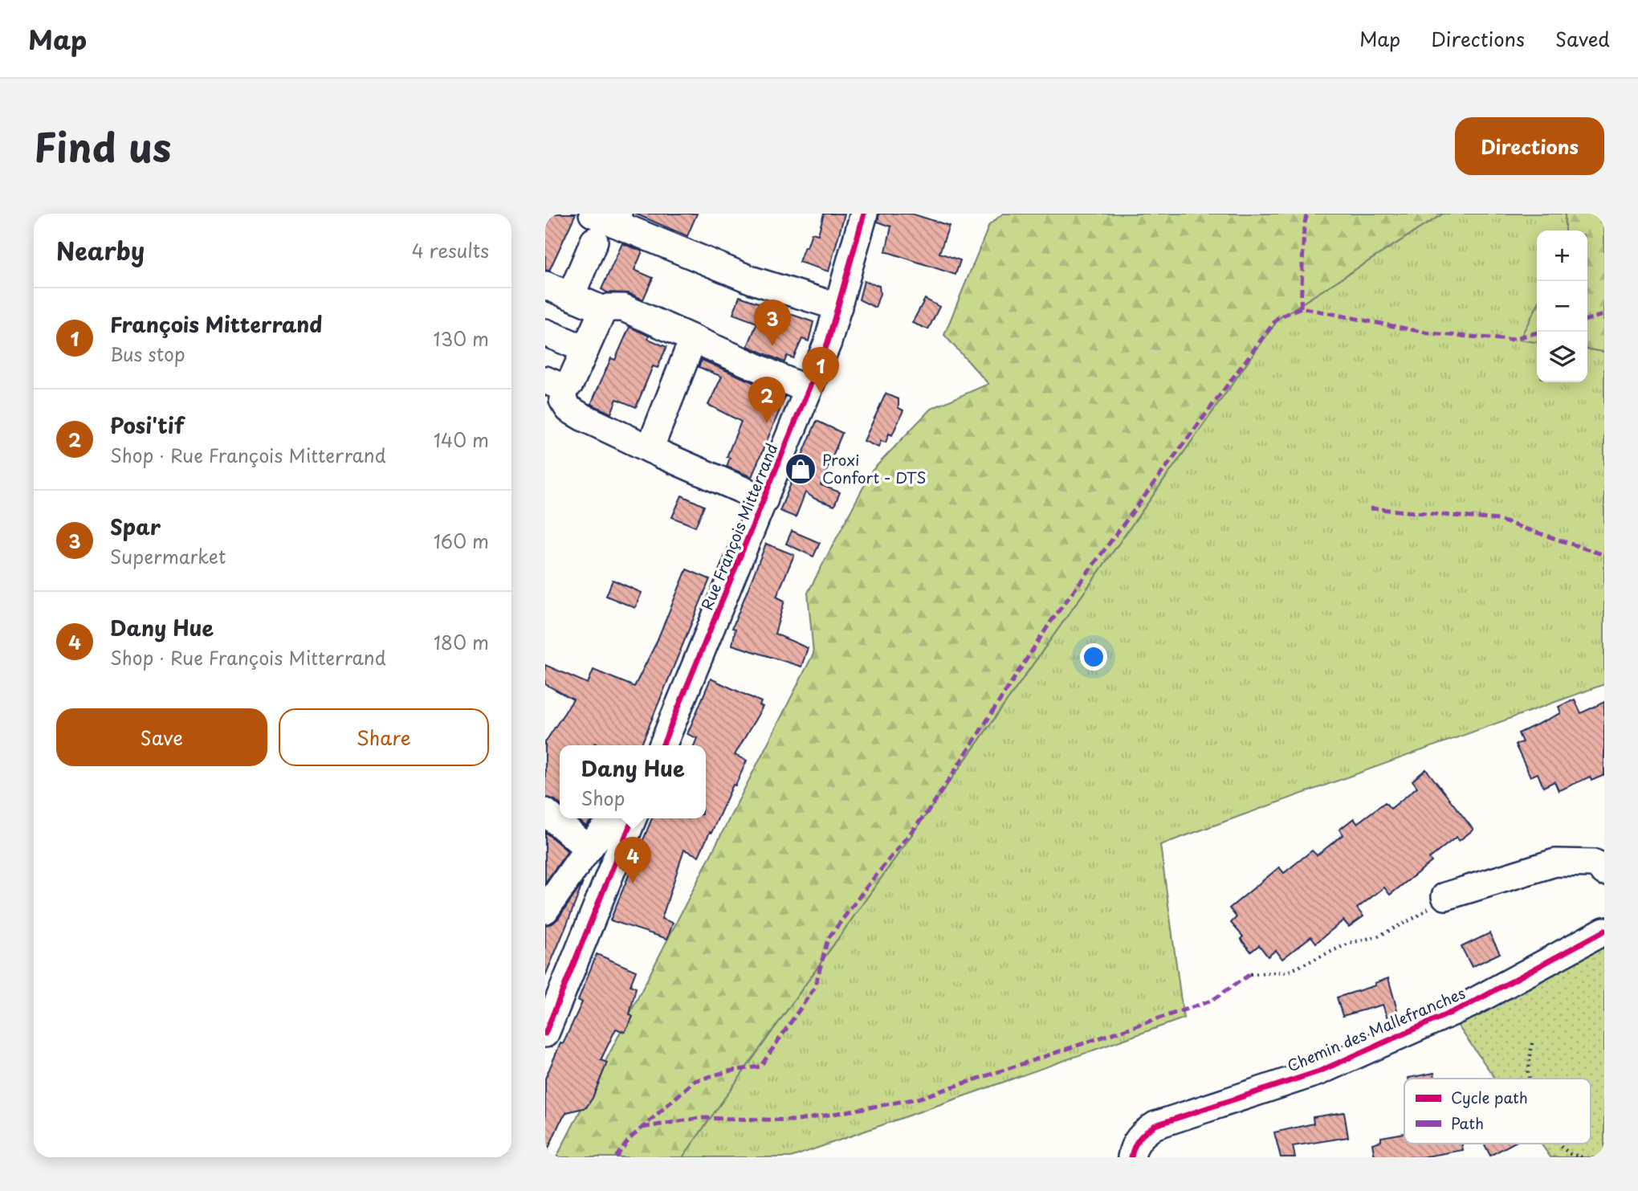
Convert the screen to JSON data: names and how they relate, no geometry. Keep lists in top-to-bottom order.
{
  "streets": {
    "street": ["Rue François Mitterrand", "Chemin des Mallefranches"]
  },
  "places": {
    "shop": ["Proxi Confort - DTS"]
  },
  "legend": ["Cycle path", "Path"],
  "page": {
    "header": "Map",
    "nav": ["Map", "Directions", "Saved"],
    "title": "Find us",
    "buttons": [
      "Directions",
      ["Save", "Share"]
    ],
    "heading": ["Nearby", "4 results"],
    "map_buttons": ["+", "−"],
    "list": [
      {
        "mark": "1",
        "name": "François Mitterrand",
        "note": "Bus stop",
        "value": "130 m"
      },
      {
        "mark": "2",
        "name": "Posi'tif",
        "note": "Shop · Rue François Mitterrand",
        "value": "140 m"
      },
      {
        "mark": "3",
        "name": "Spar",
        "note": "Supermarket",
        "value": "160 m"
      },
      {
        "mark": "4",
        "name": "Dany Hue",
        "note": "Shop · Rue François Mitterrand",
        "value": "180 m"
      }
    ],
    "pins": [
      "3",
      "1",
      "2",
      "4"
    ],
    "popup": ["Dany Hue", "Shop"]
  }
}
